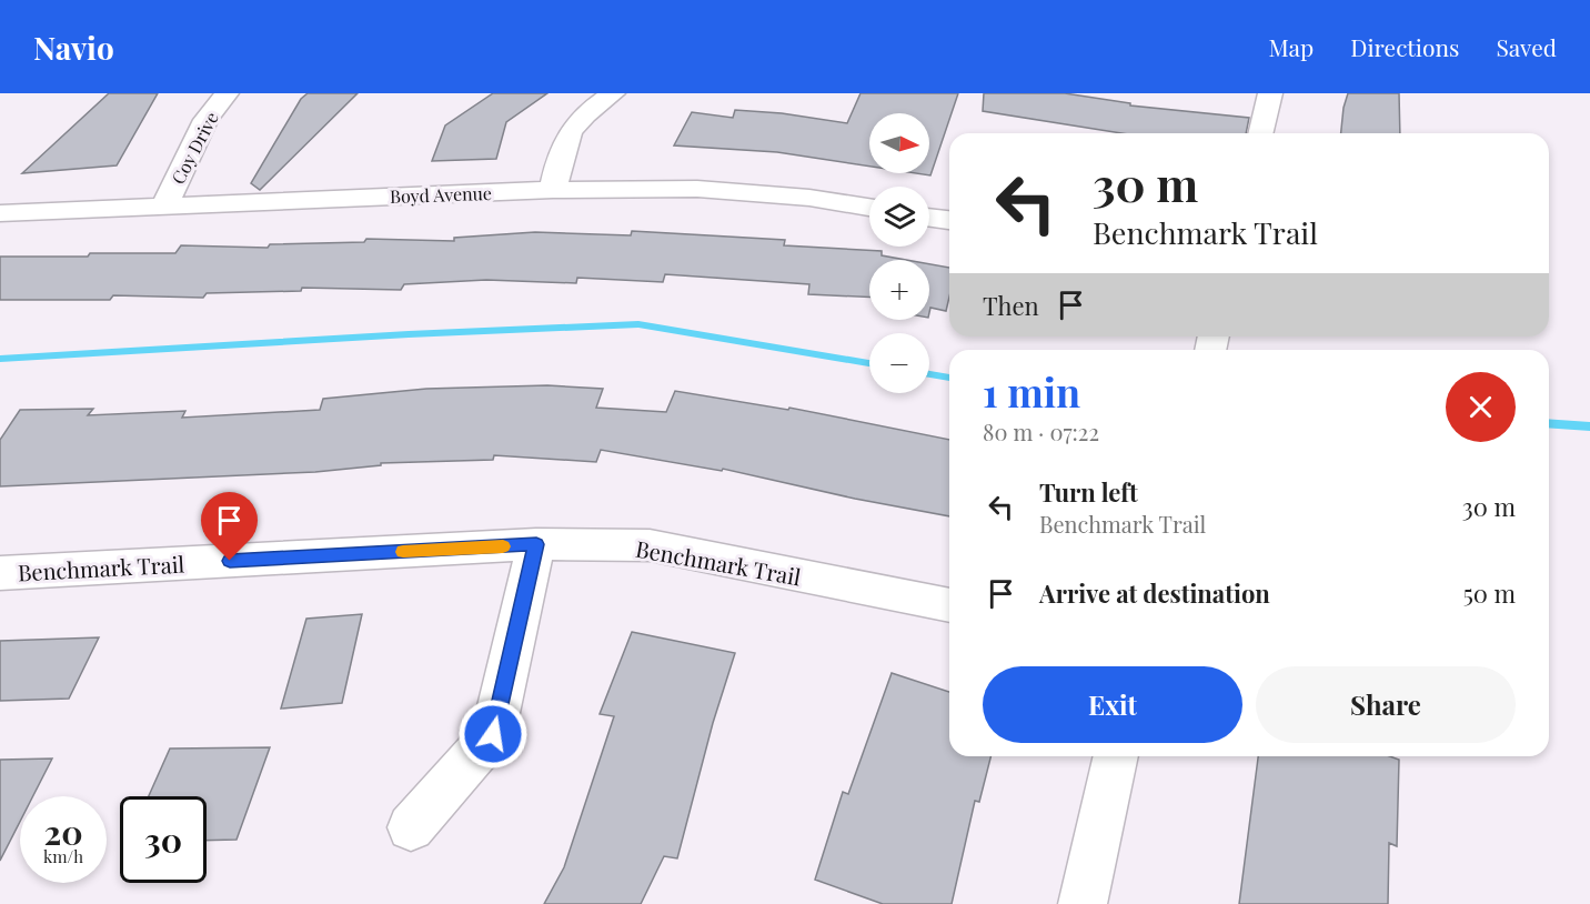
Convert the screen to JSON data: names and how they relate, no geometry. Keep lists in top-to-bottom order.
{
  "streets": {
    "street": ["Coy Drive", "Boyd Avenue", "Benchmark Trail"]
  },
  "crossings": [
    ["Coy Drive", "Boyd Avenue"]
  ],
  "north": "right",
  "page": {
    "header": "Navio",
    "nav": ["Map", "Directions", "Saved"],
    "map_buttons": ["+", "−"],
    "turn": ["30 m", "Benchmark Trail"],
    "then": "Then",
    "heading": ["1 min", "80 m · 07:22"],
    "list": [
      {
        "name": "Turn left",
        "note": "Benchmark Trail",
        "value": "30 m"
      },
      {
        "name": "Arrive at destination",
        "value": "50 m"
      }
    ],
    "buttons": ["Exit", "Share"],
    "speed": "20 km/h",
    "limit": "30"
  }
}
